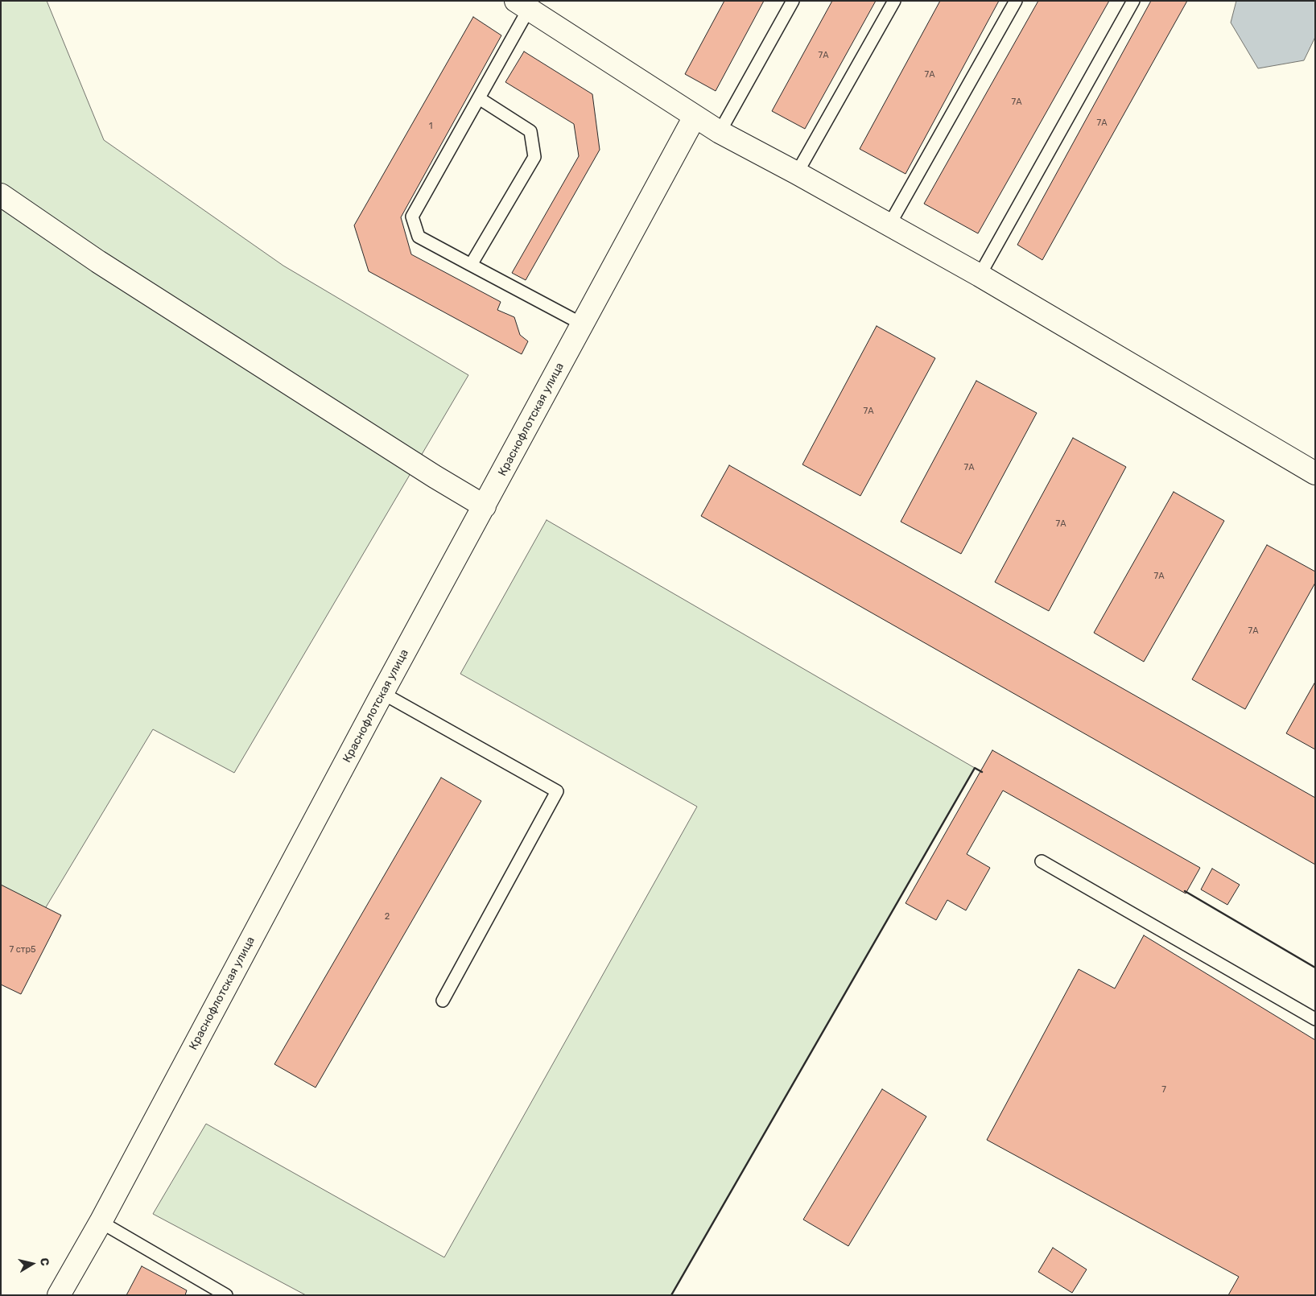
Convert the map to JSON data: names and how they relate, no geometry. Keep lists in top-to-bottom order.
{
  "streets": {
    "street": ["Краснофлотская улица"]
  },
  "house_numbers": [
    "7А",
    "7А",
    "7А",
    "7А",
    "1",
    "7А",
    "7А",
    "7А",
    "7А",
    "7А",
    "2",
    "7 стр5",
    "7"
  ],
  "north": "right"
}
